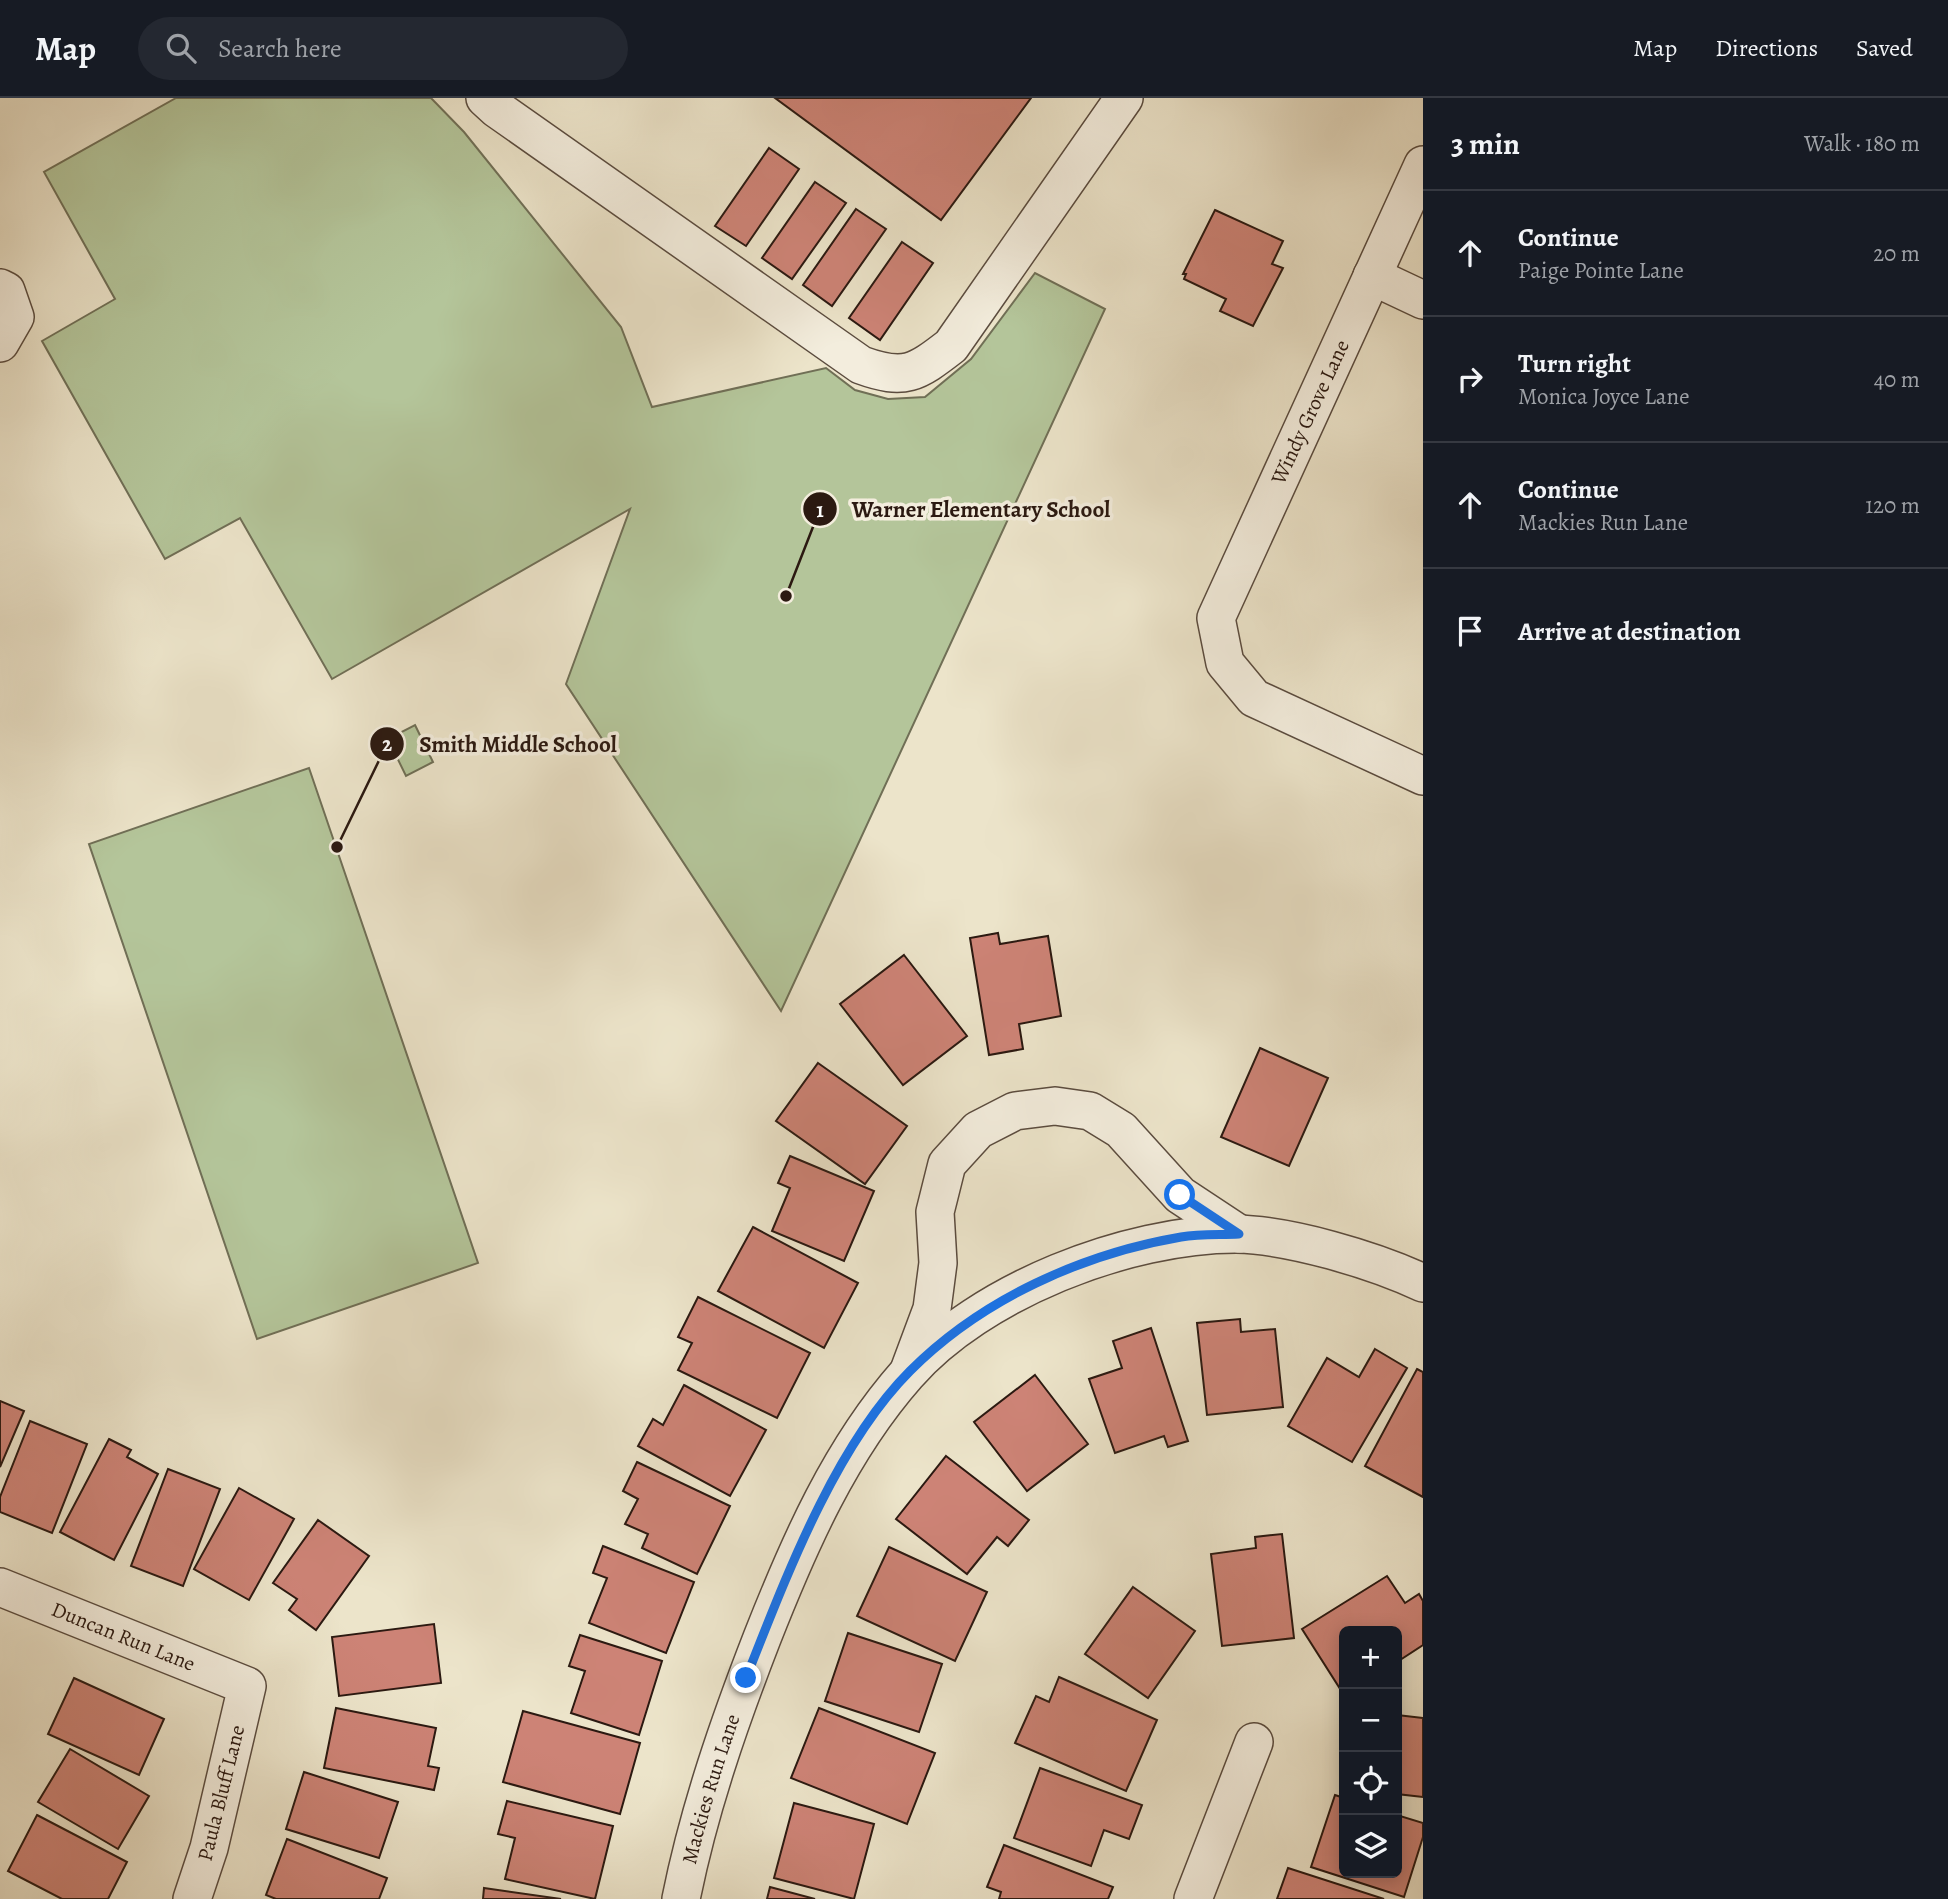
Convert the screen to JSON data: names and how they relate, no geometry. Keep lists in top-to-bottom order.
{
  "streets": {
    "street": [
      "Windy Grove Lane",
      "Duncan Run Lane",
      "Mackies Run Lane",
      "Paula Bluff Lane"
    ]
  },
  "crossings": [
    ["Duncan Run Lane", "Paula Bluff Lane"]
  ],
  "places": ["Warner Elementary School", "Smith Middle School"],
  "page": {
    "header": "Map",
    "search": "Search here",
    "nav": ["Map", "Directions", "Saved"],
    "heading": ["3 min", "Walk · 180 m"],
    "list": [
      ["Continue", "Paige Pointe Lane", "20 m"],
      ["Turn right", "Monica Joyce Lane", "40 m"],
      ["Continue", "Mackies Run Lane", "120 m"],
      "Arrive at destination"
    ],
    "map_buttons": ["+", "−"]
  }
}
